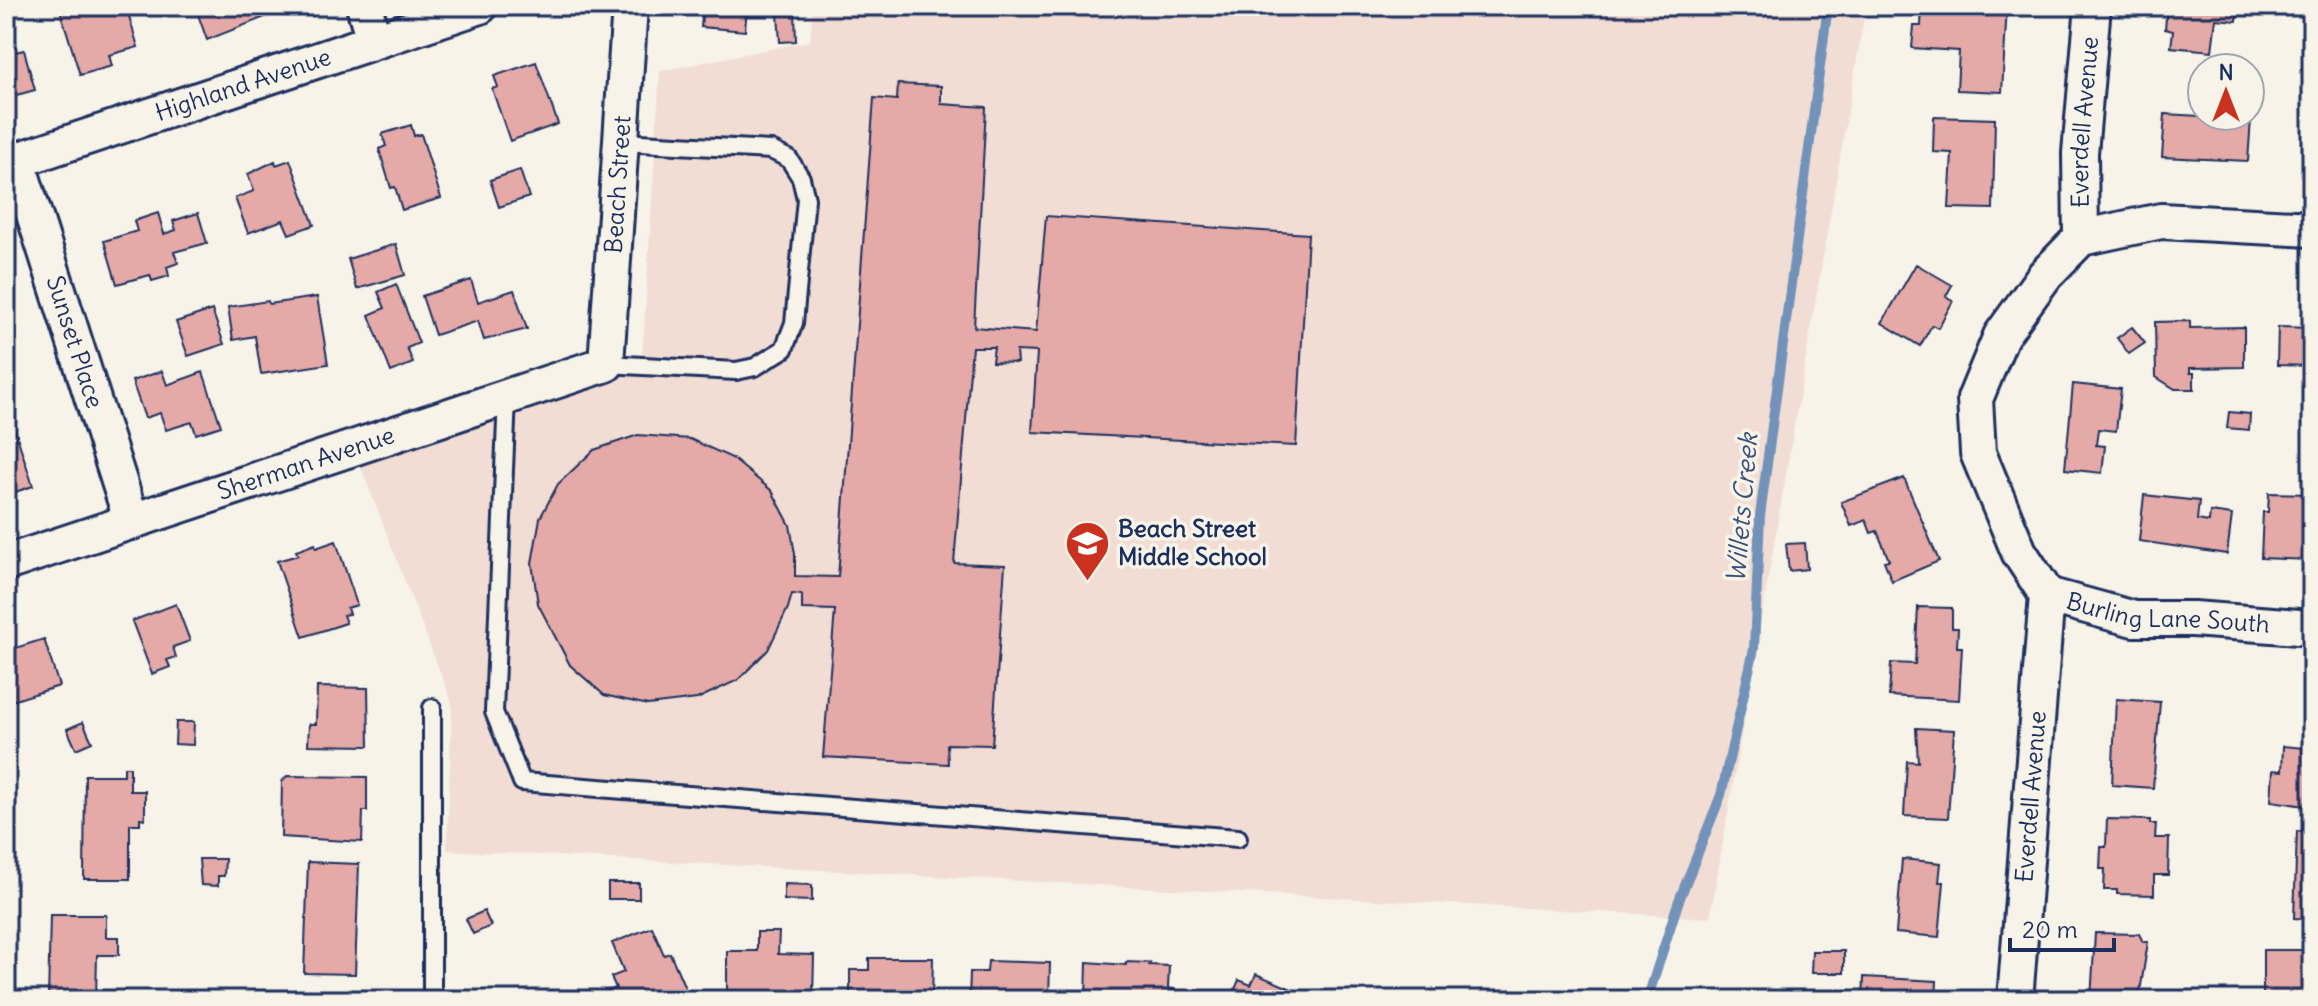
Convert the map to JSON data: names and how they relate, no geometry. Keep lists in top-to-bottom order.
{
  "streets": {
    "street": [
      "Highland Avenue",
      "Everdell Avenue",
      "Beach Street",
      "Sunset Place",
      "Sherman Avenue",
      "Burling Lane South"
    ]
  },
  "crossings": [
    ["Highland Avenue", "Sunset Place"],
    ["Everdell Avenue", "Burling Lane South"],
    ["Beach Street", "Sherman Avenue"],
    ["Sunset Place", "Sherman Avenue"]
  ],
  "water": ["Willets Creek"],
  "places": {
    "school or university": ["Beach Street Middle School"]
  },
  "scale_bar": "20 m",
  "north": "top"
}
